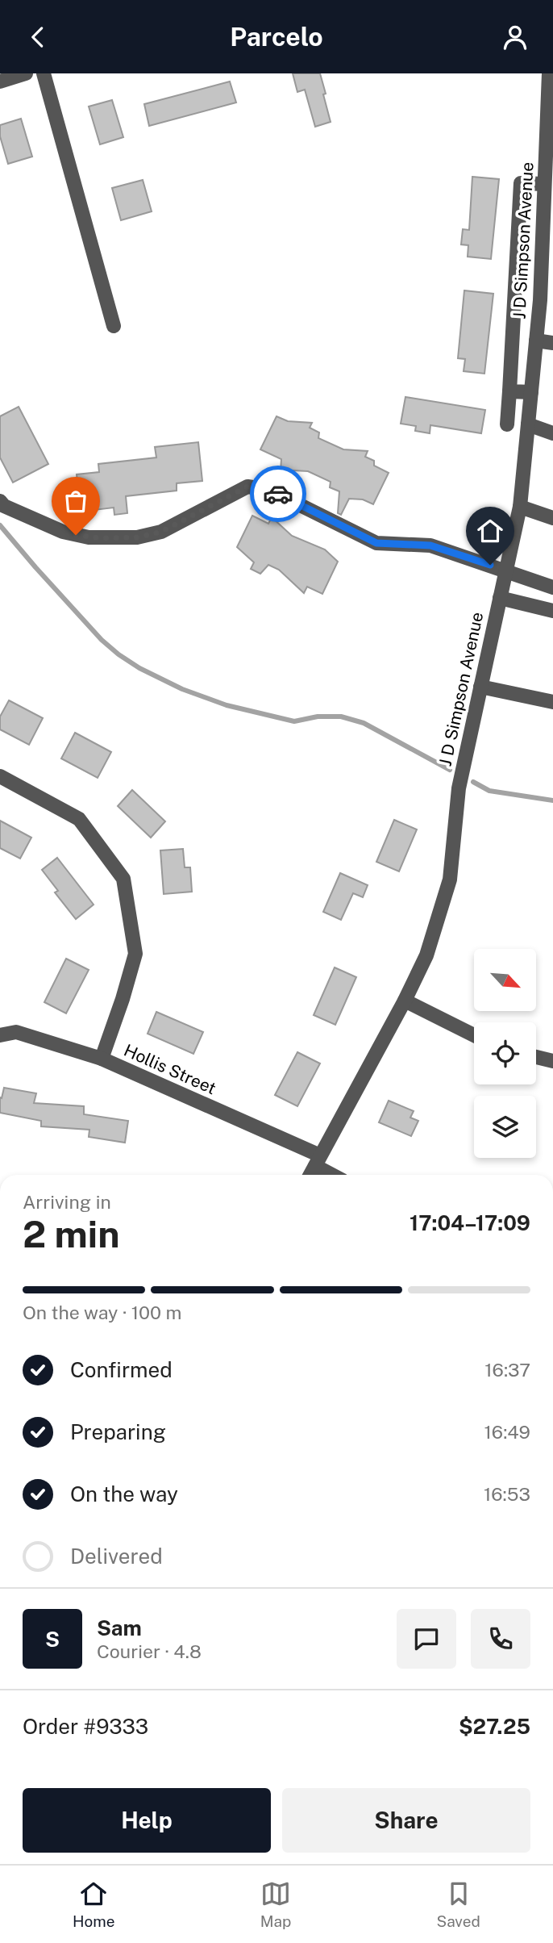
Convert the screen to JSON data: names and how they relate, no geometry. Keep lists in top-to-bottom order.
{
  "streets": {
    "street": ["J D Simpson Avenue", "Hollis Street"]
  },
  "crossings": [
    ["J D Simpson Avenue", "Hollis Street"]
  ],
  "north": "bottom right",
  "page": {
    "header": "Parcelo",
    "heading": ["2 min", "Arriving in", "17:04–17:09"],
    "panel": [
      "Sam",
      "Courier · 4.8",
      "Order #9333",
      "$27.25"
    ],
    "bar": "On the way · 100 m",
    "list": [
      ["Confirmed", "16:37"],
      ["Preparing", "16:49"],
      ["On the way", "16:53"],
      "Delivered"
    ],
    "round": "S",
    "buttons": ["Help", "Share"],
    "tabs": ["Home", "Map", "Saved"]
  }
}
